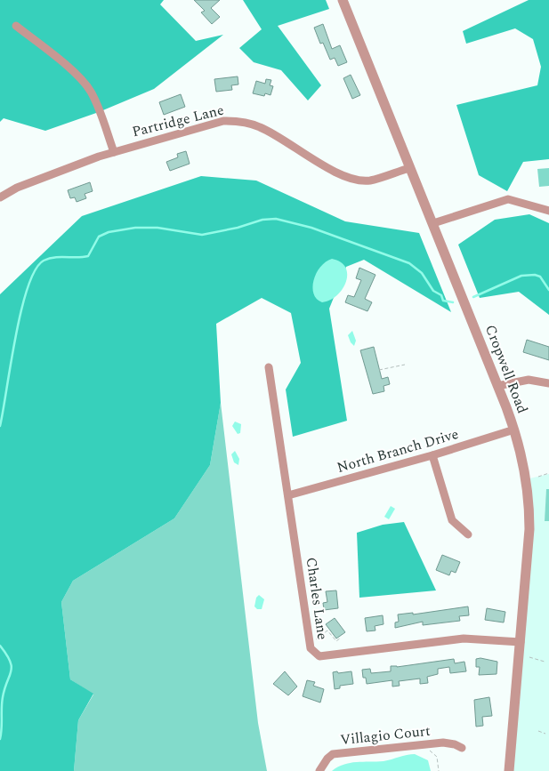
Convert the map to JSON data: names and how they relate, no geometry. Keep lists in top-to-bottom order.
{
  "streets": {
    "street": [
      "Partridge Lane",
      "Cropwell Road",
      "North Branch Drive",
      "Charles Lane",
      "Villagio Court"
    ]
  },
  "crossings": [
    ["Partridge Lane", "Cropwell Road"],
    ["Cropwell Road", "North Branch Drive"],
    ["Cropwell Road", "Charles Lane"],
    ["North Branch Drive", "Charles Lane"]
  ]
}
